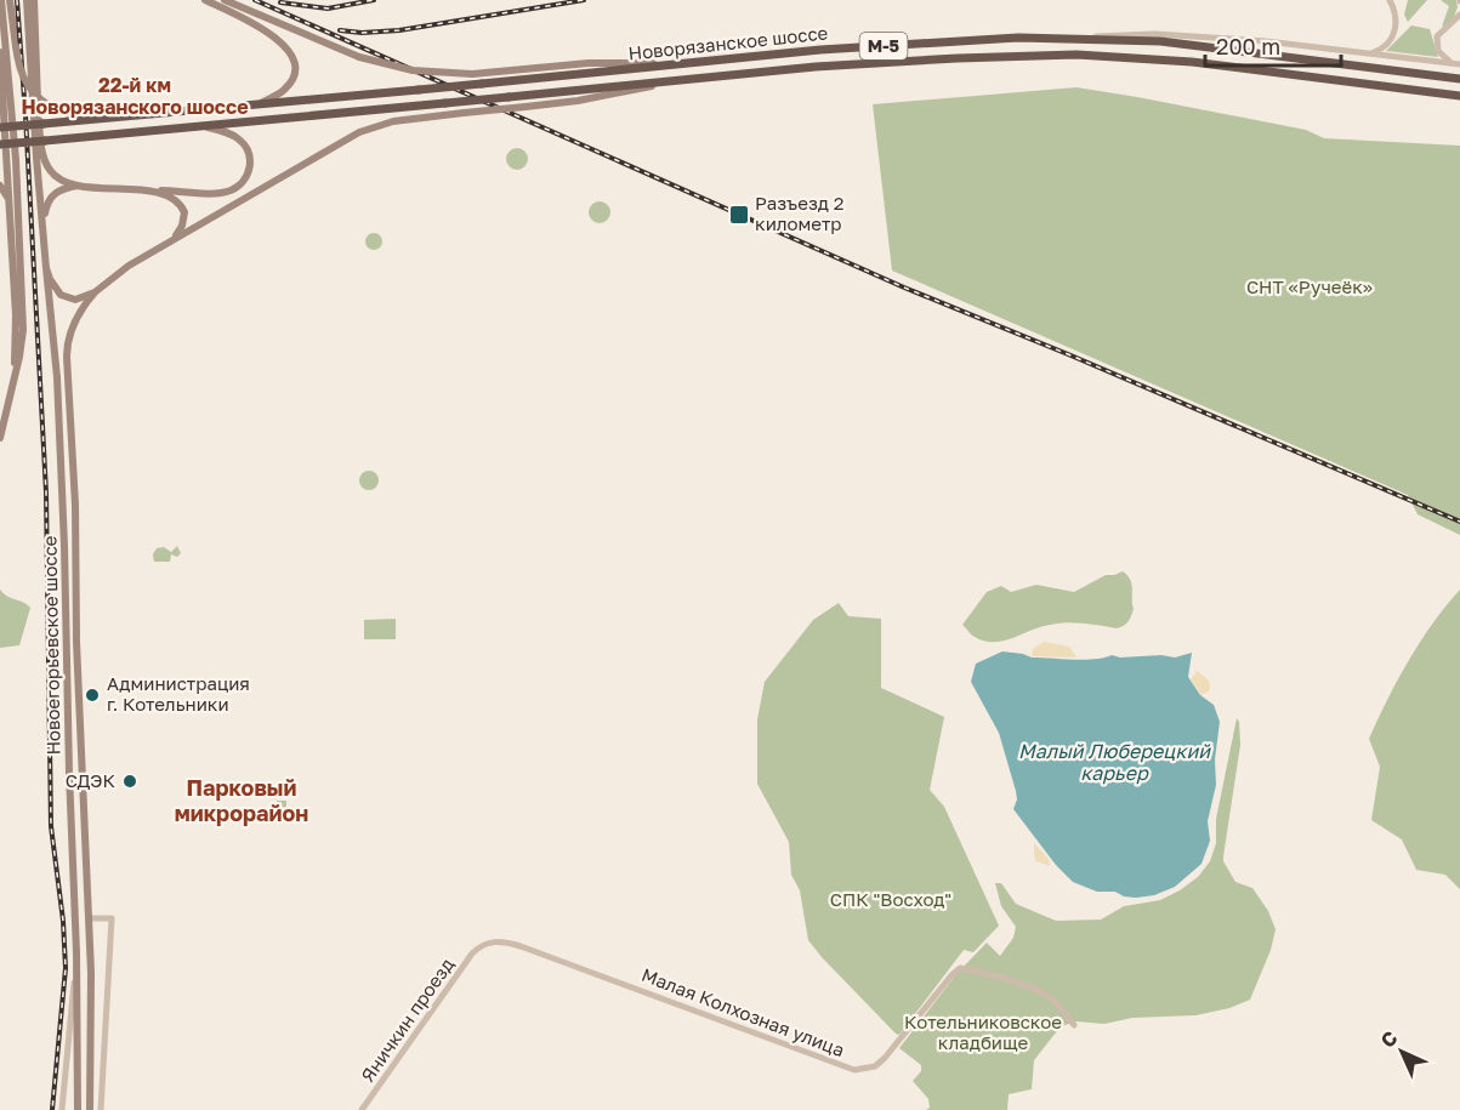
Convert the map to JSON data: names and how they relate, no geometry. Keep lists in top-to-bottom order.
{
  "streets": {
    "highway": ["Новорязанское шоссе", "М-5"],
    "main road": ["Новоегорьевское шоссе"],
    "street": ["Малая Колхозная улица", "Яничкин проезд"]
  },
  "crossings": [
    ["Новорязанское шоссе", "М-5"],
    ["Новорязанское шоссе", "Новоегорьевское шоссе"],
    ["Малая Колхозная улица", "Яничкин проезд"]
  ],
  "districts": ["22-й км Новорязанского шоссе", "Парковый микрорайон"],
  "water": ["Малый Люберецкий карьер"],
  "parks": ["СНТ «Ручеёк»", "СПК \"Восход\"", "Котельниковское кладбище"],
  "places": {
    "transit": ["Разъезд 2 километр"],
    "other": ["Администрация г. Котельники", "СДЭК"]
  },
  "scale_bar": "200 m",
  "north": "top left"
}
